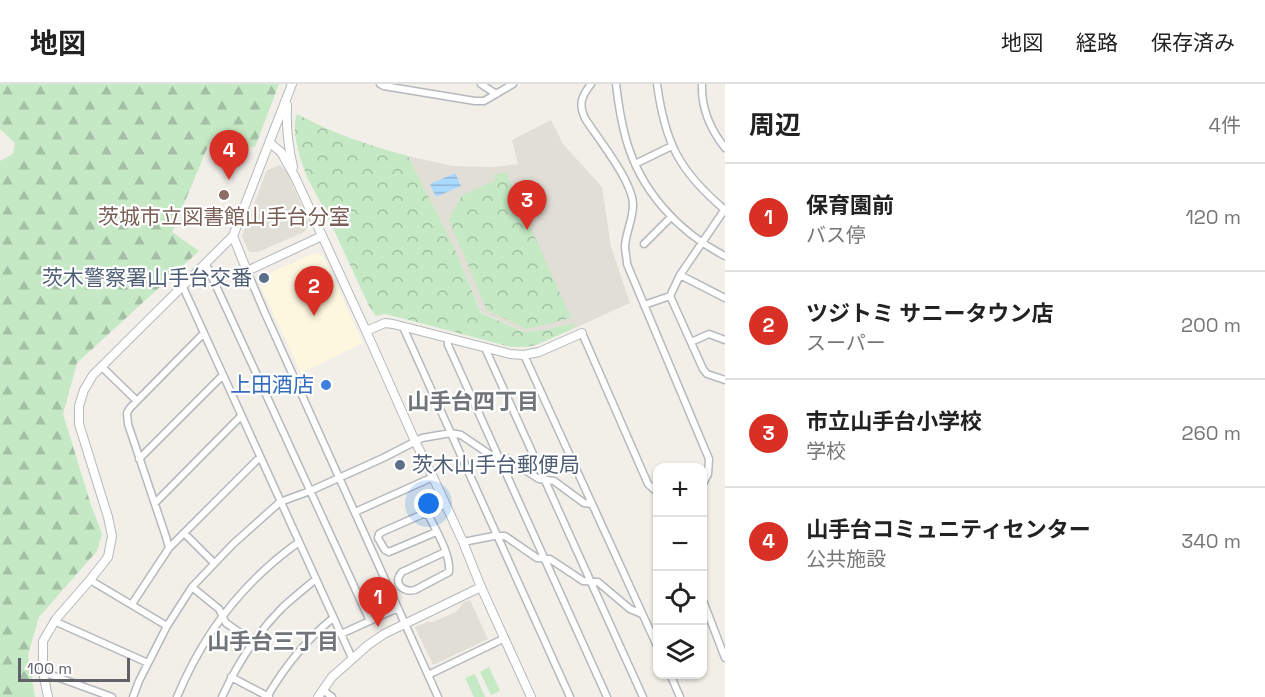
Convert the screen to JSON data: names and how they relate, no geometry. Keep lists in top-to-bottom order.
{
  "districts": ["山手台四丁目", "山手台三丁目"],
  "places": [
    "茨城市立図書館山手台分室",
    "茨木警察署山手台交番",
    "上田酒店",
    "茨木山手台郵便局"
  ],
  "scale_bar": "100 m",
  "page": {
    "header": "地図",
    "nav": ["地図", "経路", "保存済み"],
    "heading": ["周辺", "4件"],
    "pins": [
      "4",
      "3",
      "2",
      "1"
    ],
    "list": [
      {
        "mark": "1",
        "name": "保育園前",
        "note": "バス停",
        "value": "120 m"
      },
      {
        "mark": "2",
        "name": "ツジトミ サニータウン店",
        "note": "スーパー",
        "value": "200 m"
      },
      {
        "mark": "3",
        "name": "市立山手台小学校",
        "note": "学校",
        "value": "260 m"
      },
      {
        "mark": "4",
        "name": "山手台コミュニティセンター",
        "note": "公共施設",
        "value": "340 m"
      }
    ],
    "map_buttons": ["+", "−"],
    "scale": "100 m"
  }
}
